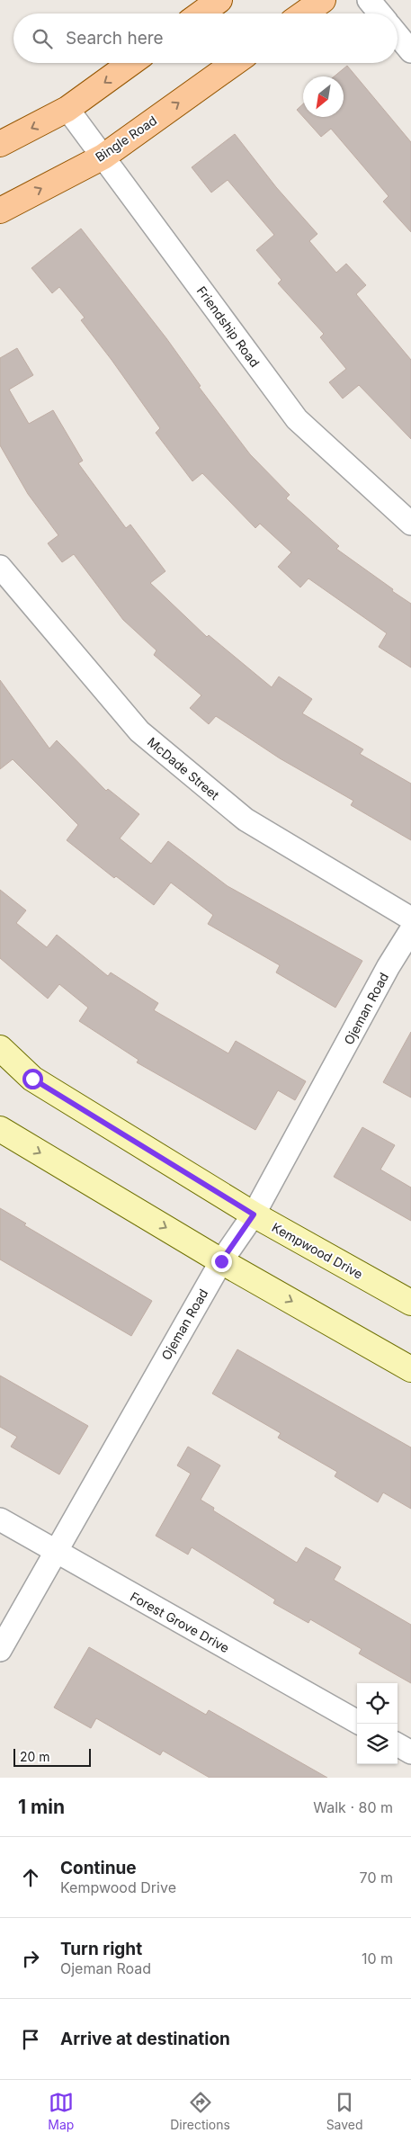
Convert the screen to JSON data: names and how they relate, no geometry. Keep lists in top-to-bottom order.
{
  "streets": {
    "main road": ["Bingle Road", "Kempwood Drive"],
    "street": [
      "Friendship Road",
      "McDade Street",
      "Ojeman Road",
      "Forest Grove Drive"
    ]
  },
  "crossings": [
    ["Bingle Road", "Friendship Road"],
    ["Ojeman Road", "Kempwood Drive"],
    ["Ojeman Road", "Forest Grove Drive"]
  ],
  "scale_bar": "20 m",
  "north": "bottom left",
  "page": {
    "search": "Search here",
    "scale": "20 m",
    "heading": ["1 min", "Walk · 80 m"],
    "list": [
      ["Continue", "Kempwood Drive", "70 m"],
      ["Turn right", "Ojeman Road", "10 m"],
      "Arrive at destination"
    ],
    "nav": ["Map", "Directions", "Saved"]
  }
}
